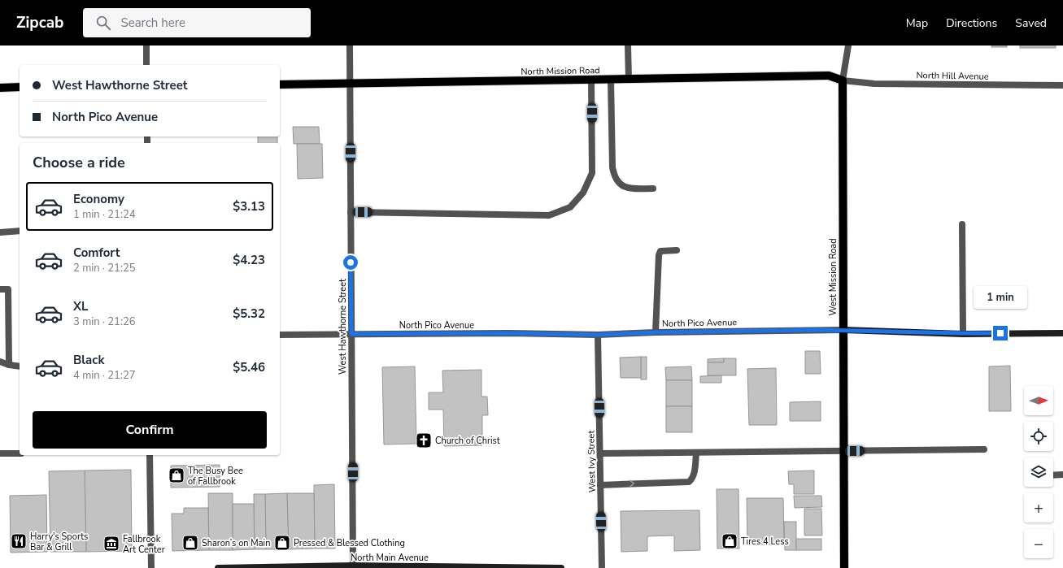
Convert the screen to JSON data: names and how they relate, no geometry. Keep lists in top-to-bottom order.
{
  "streets": {
    "main road": [
      "North Mission Road",
      "West Mission Road",
      "North Pico Avenue",
      "North Main Avenue"
    ],
    "street": ["North Hill Avenue", "West Hawthorne Street", "West Ivy Street"]
  },
  "crossings": [
    ["North Mission Road", "North Hill Avenue"],
    ["North Mission Road", "West Mission Road"],
    ["North Mission Road", "West Hawthorne Street"],
    ["North Hill Avenue", "West Mission Road"],
    ["West Mission Road", "North Pico Avenue"],
    ["North Pico Avenue", "West Hawthorne Street"],
    ["North Pico Avenue", "West Ivy Street"],
    ["West Hawthorne Street", "North Main Avenue"]
  ],
  "places": {
    "church": ["Church of Christ"],
    "shop": [
      "The Busy Bee of Fallbrook",
      "Tires 4 Less",
      "Sharon’s on Main",
      "Pressed & Blessed Clothing"
    ],
    "restaurant": ["Harry's Sports Bar & Grill"],
    "museum": ["Fallbrook Art Center"]
  },
  "north": "right",
  "page": {
    "header": "Zipcab",
    "search": "Search here",
    "nav": ["Map", "Directions", "Saved"],
    "banner": ["West Hawthorne Street", "North Pico Avenue"],
    "heading": "Choose a ride",
    "list": [
      {
        "name": "Economy",
        "note": "1 min · 21:24",
        "value": "$3.13"
      },
      {
        "name": "Comfort",
        "note": "2 min · 21:25",
        "value": "$4.23"
      },
      {
        "name": "XL",
        "note": "3 min · 21:26",
        "value": "$5.32"
      },
      {
        "name": "Black",
        "note": "4 min · 21:27",
        "value": "$5.46"
      }
    ],
    "bubble": "1 min",
    "map_buttons": ["+", "−"],
    "buttons": "Confirm"
  }
}
